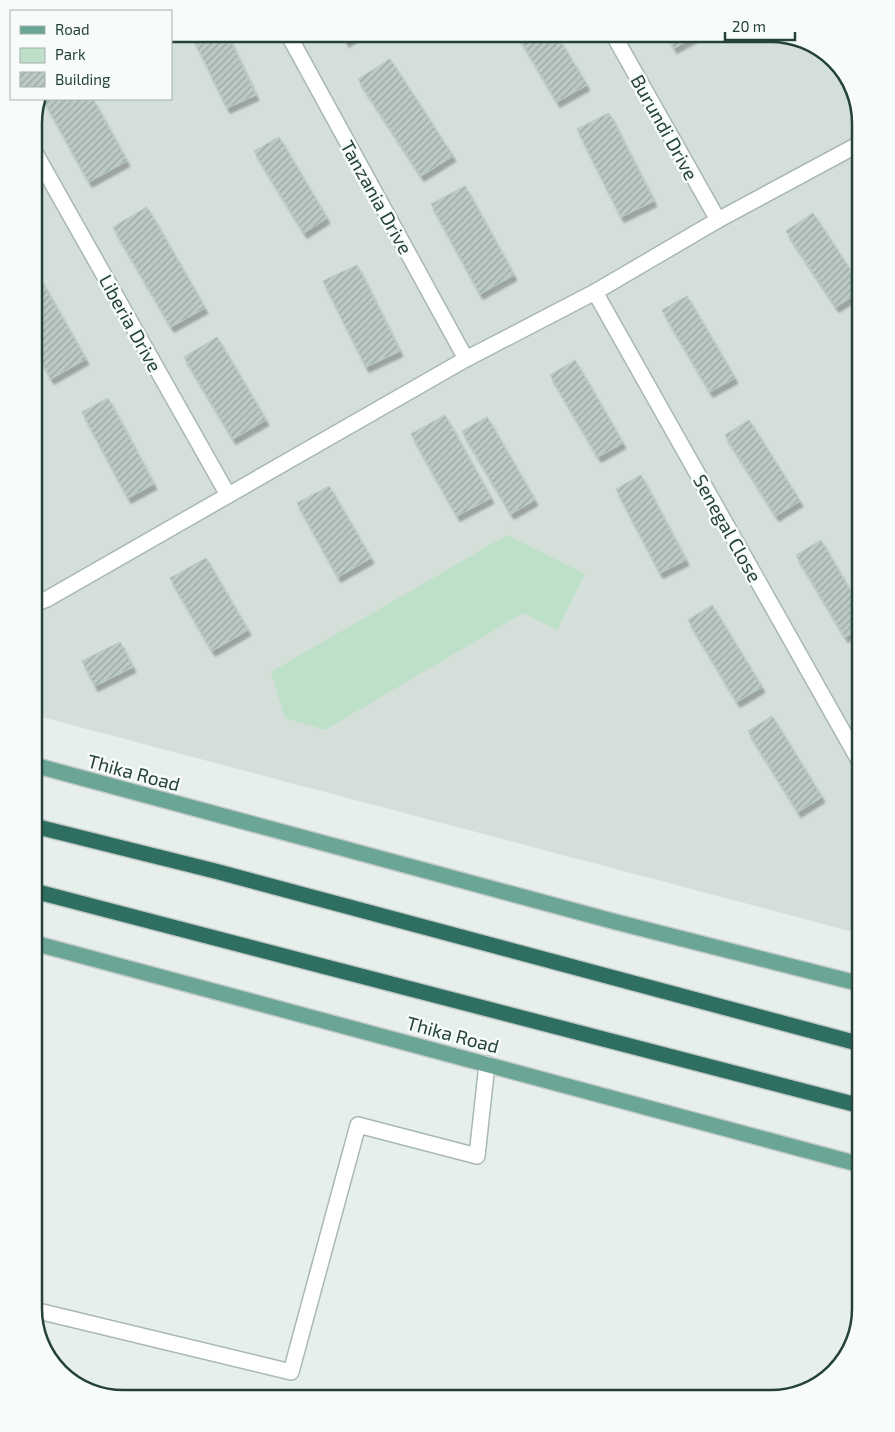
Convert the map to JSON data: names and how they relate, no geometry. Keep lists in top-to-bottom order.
{
  "streets": {
    "highway": ["Thika Road"],
    "lane": [
      "Burundi Drive",
      "Tanzania Drive",
      "Liberia Drive",
      "Senegal Close"
    ]
  },
  "legend": ["Road", "Park", "Building"],
  "scale_bar": "20 m"
}
